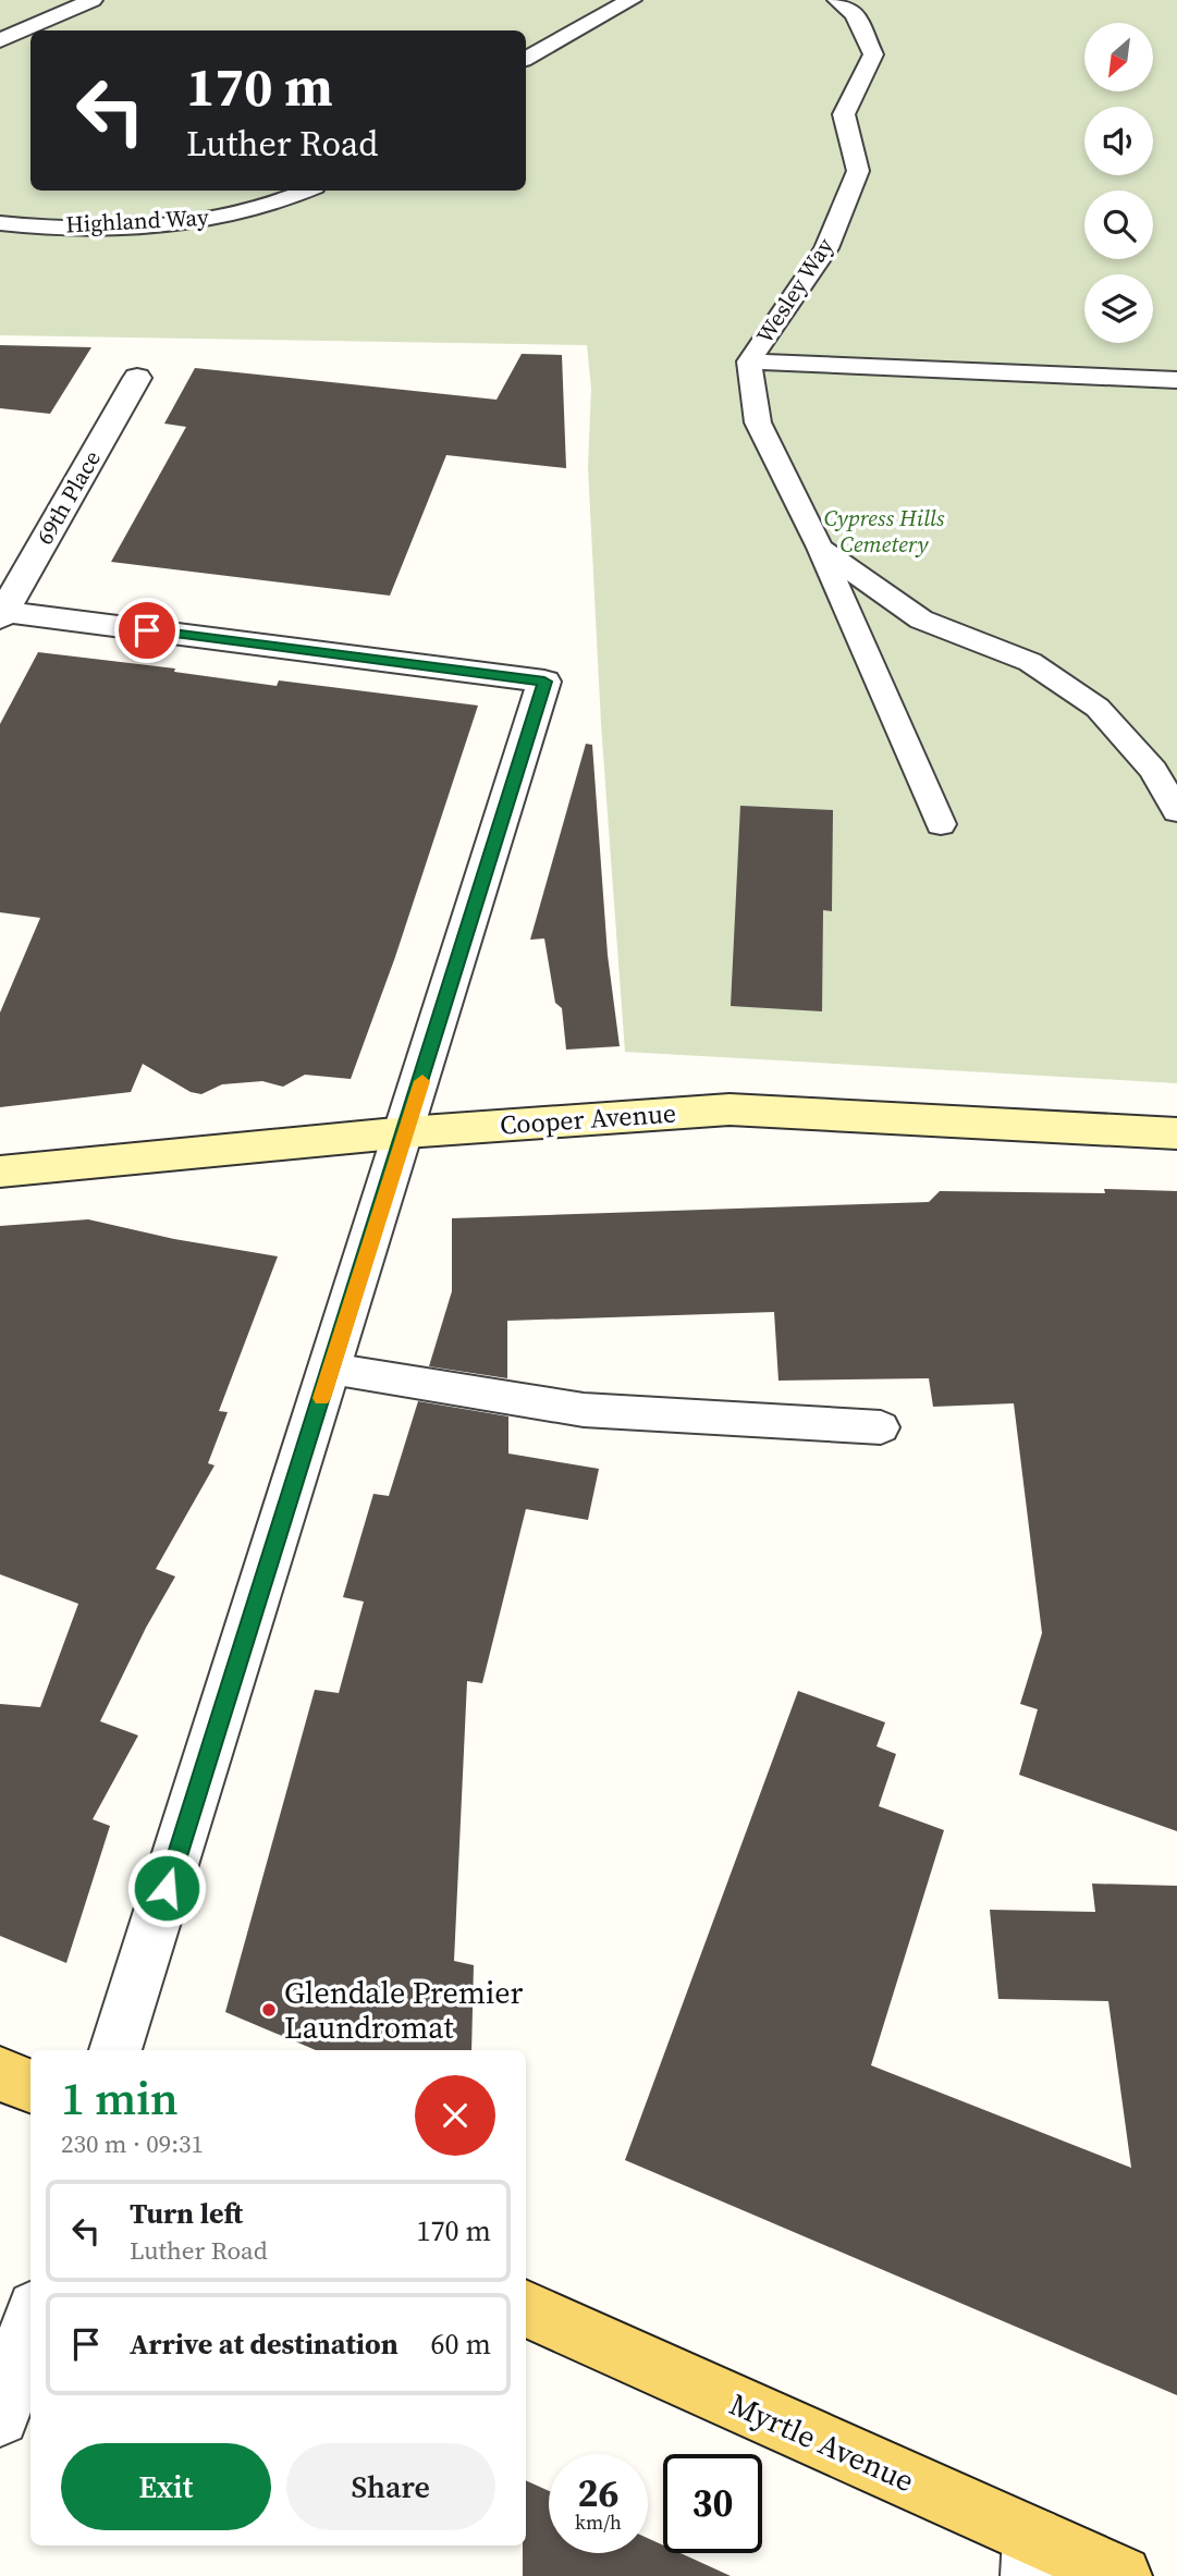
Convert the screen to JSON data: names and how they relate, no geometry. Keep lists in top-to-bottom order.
{
  "streets": {
    "main road": ["Cooper Avenue", "Myrtle Avenue"],
    "street": ["69th Place"],
    "lane": ["Highland Way", "Wesley Way"]
  },
  "parks": ["Cypress Hills Cemetery"],
  "places": ["Glendale Premier Laundromat"],
  "north": "bottom left",
  "page": {
    "turn": ["170 m", "Luther Road"],
    "heading": ["1 min", "230 m · 09:31"],
    "list": [
      {
        "name": "Turn left",
        "note": "Luther Road",
        "value": "170 m"
      },
      {
        "name": "Arrive at destination",
        "value": "60 m"
      }
    ],
    "buttons": ["Exit", "Share"],
    "speed": "26 km/h",
    "limit": "30"
  }
}
